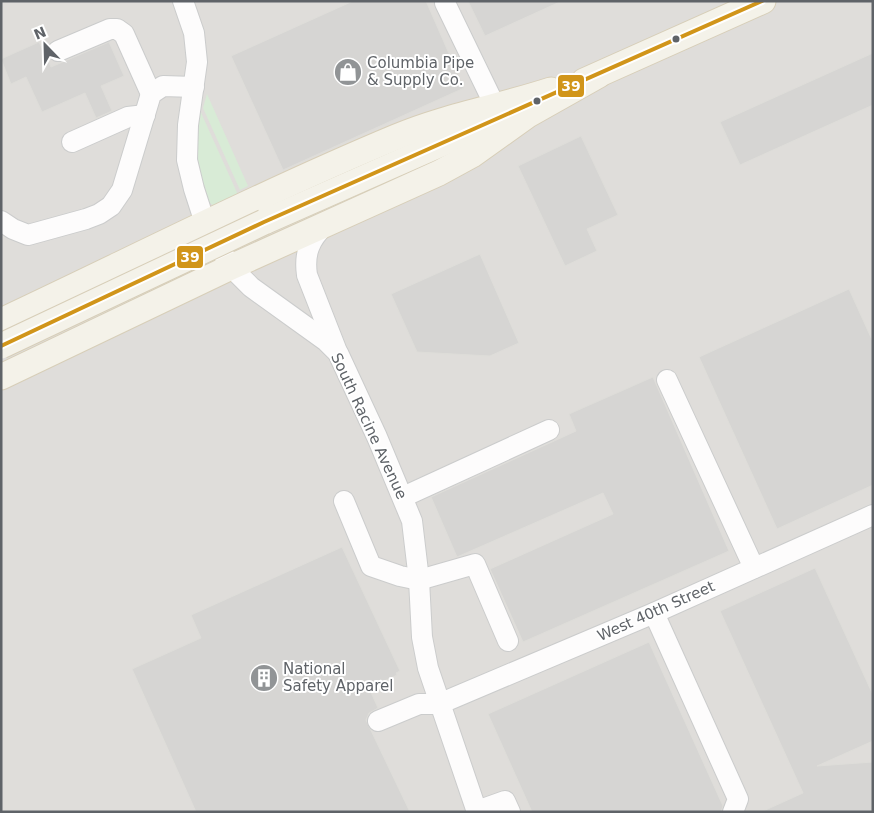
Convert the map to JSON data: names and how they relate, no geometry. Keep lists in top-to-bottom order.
{
  "streets": {
    "street": ["South Racine Avenue", "West 40th Street"]
  },
  "crossings": [
    ["South Racine Avenue", "West 40th Street"]
  ],
  "places": {
    "shop": ["Columbia Pipe & Supply Co."],
    "building": ["National Safety Apparel"]
  },
  "lines": ["transit line 39"],
  "north": "top left"
}
